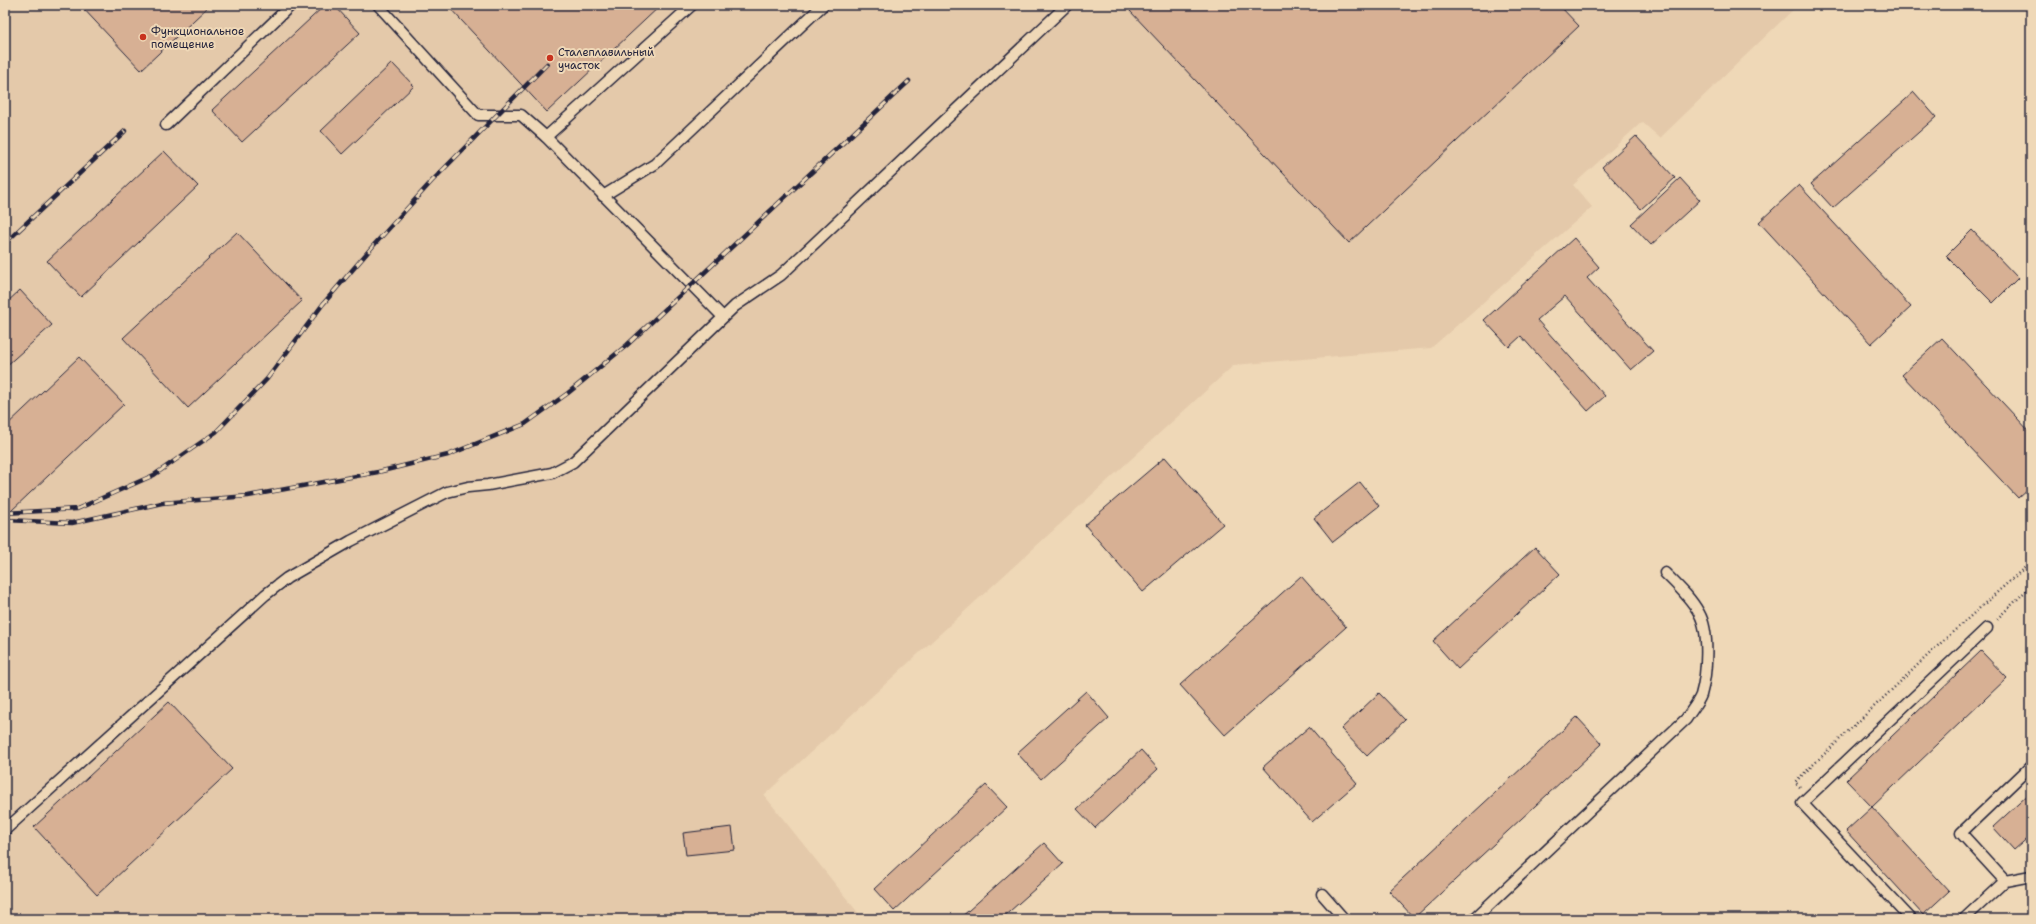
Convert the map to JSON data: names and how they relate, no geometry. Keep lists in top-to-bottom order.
{
  "places": ["Функциональное помещение", "Сталеплавильный участок"]
}
